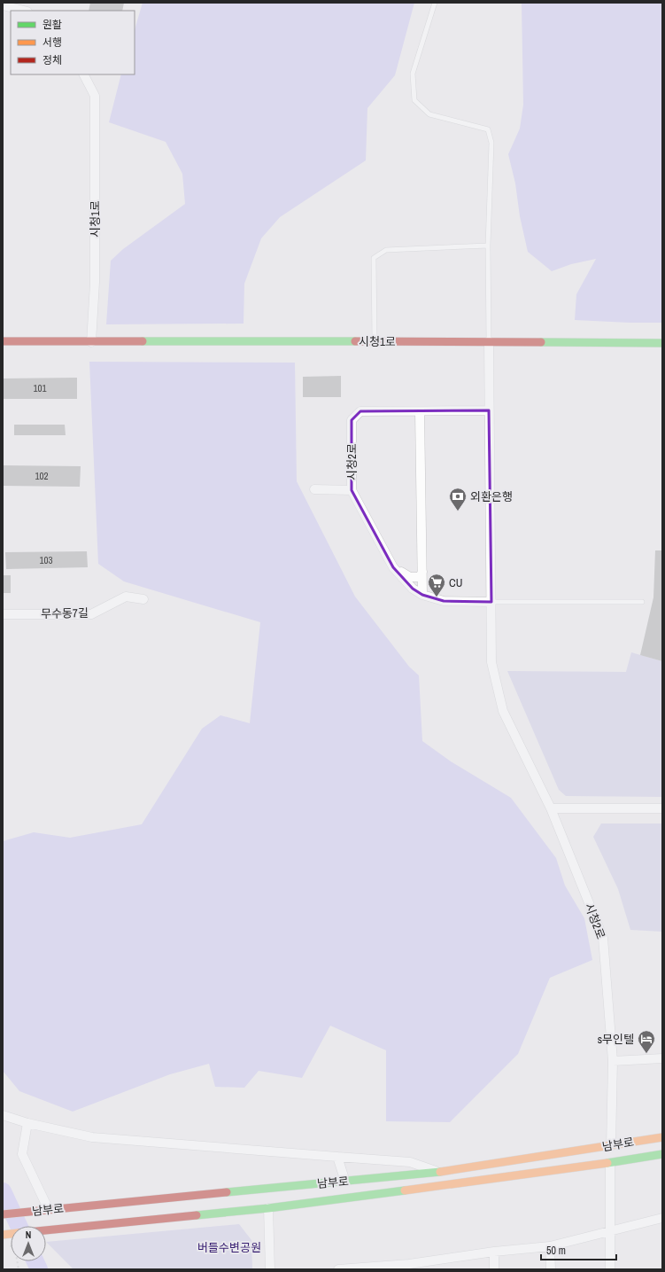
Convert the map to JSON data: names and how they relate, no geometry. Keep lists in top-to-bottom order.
{
  "streets": {
    "main road": ["시청1로", "남부로"],
    "street": ["시청2로", "무수동7길"]
  },
  "crossings": [
    ["시청1로", "시청2로"],
    ["시청2로", "남부로"]
  ],
  "parks": ["버들수변공원"],
  "places": {
    "bank": ["외환은행"],
    "supermarket": ["CU"],
    "hotel": ["s무인텔"]
  },
  "house_numbers": ["101", "102", "103"],
  "legend": ["원활", "서행", "정체"],
  "scale_bar": "50 m",
  "north": "top"
}
